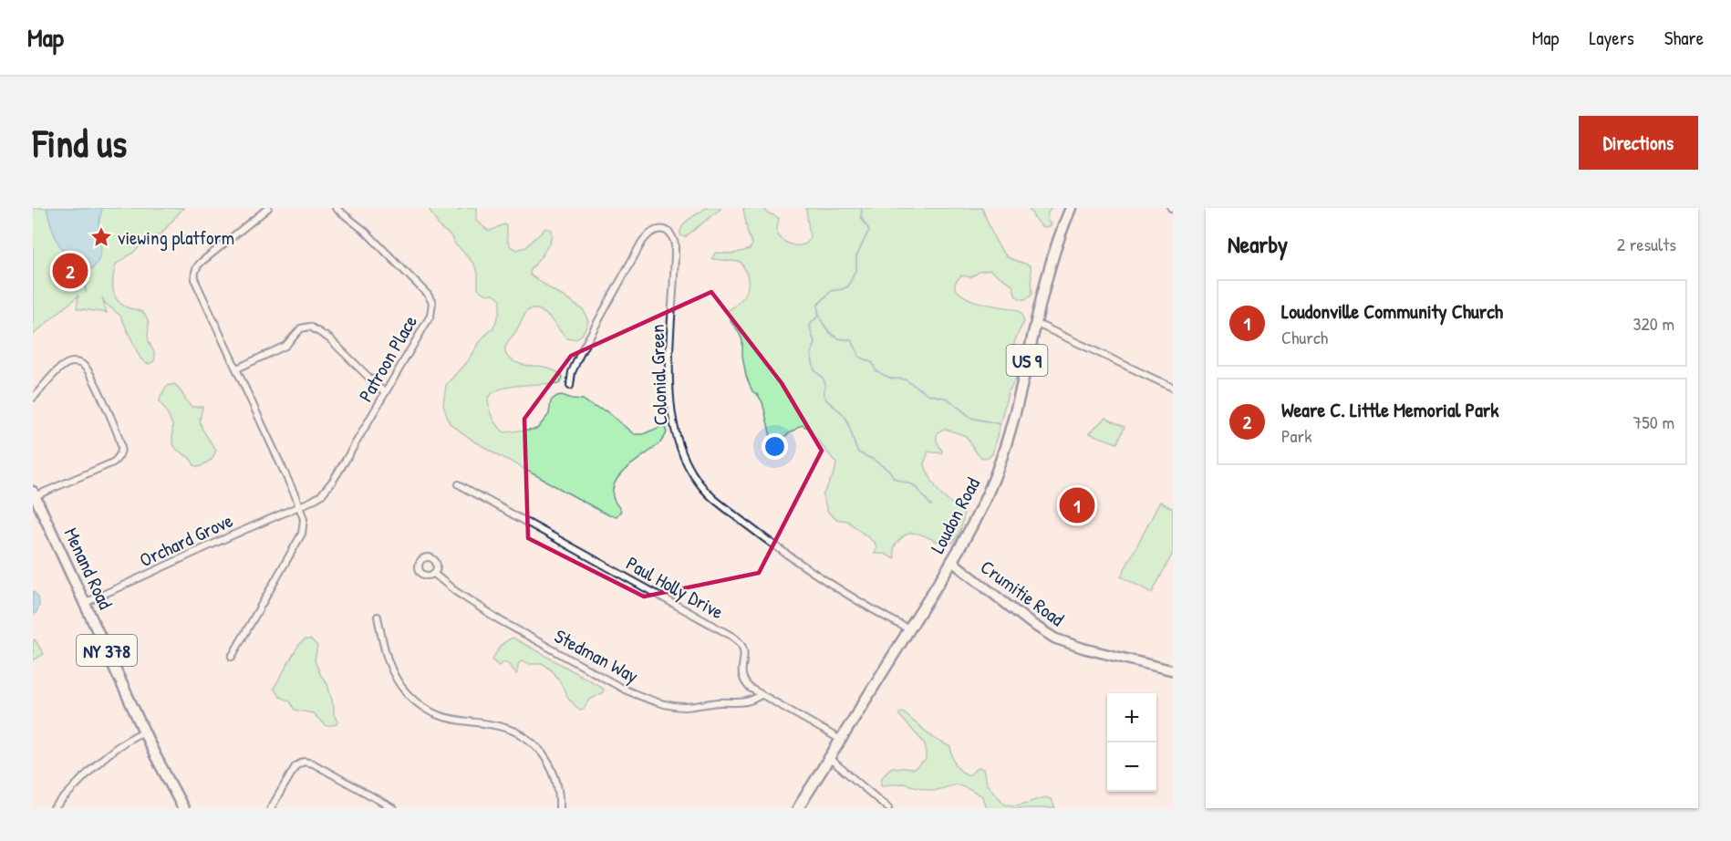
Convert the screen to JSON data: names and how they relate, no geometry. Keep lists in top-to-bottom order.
{
  "streets": {
    "main road": [
      "US 9",
      "Loudon Road",
      "Menand Road",
      "NY 378"
    ],
    "street": [
      "Patroon Place",
      "Colonial Green",
      "Orchard Grove",
      "Paul Holly Drive",
      "Crumitie Road",
      "Stedman Way"
    ]
  },
  "crossings": [
    ["Patroon Place", "Orchard Grove"],
    ["Colonial Green", "Loudon Road"],
    ["Loudon Road", "Paul Holly Drive"],
    ["Loudon Road", "Crumitie Road"],
    ["Orchard Grove", "Menand Road"],
    ["Paul Holly Drive", "Stedman Way"]
  ],
  "places": {
    "place": ["viewing platform"]
  },
  "page": {
    "header": "Map",
    "nav": ["Map", "Layers", "Share"],
    "buttons": "Directions",
    "title": "Find us",
    "heading": ["Nearby", "2 results"],
    "pins": ["2", "1"],
    "list": [
      {
        "mark": "1",
        "name": "Loudonville Community Church",
        "note": "Church",
        "value": "320 m"
      },
      {
        "mark": "2",
        "name": "Weare C. Little Memorial Park",
        "note": "Park",
        "value": "750 m"
      }
    ],
    "map_buttons": ["+", "−"]
  }
}
